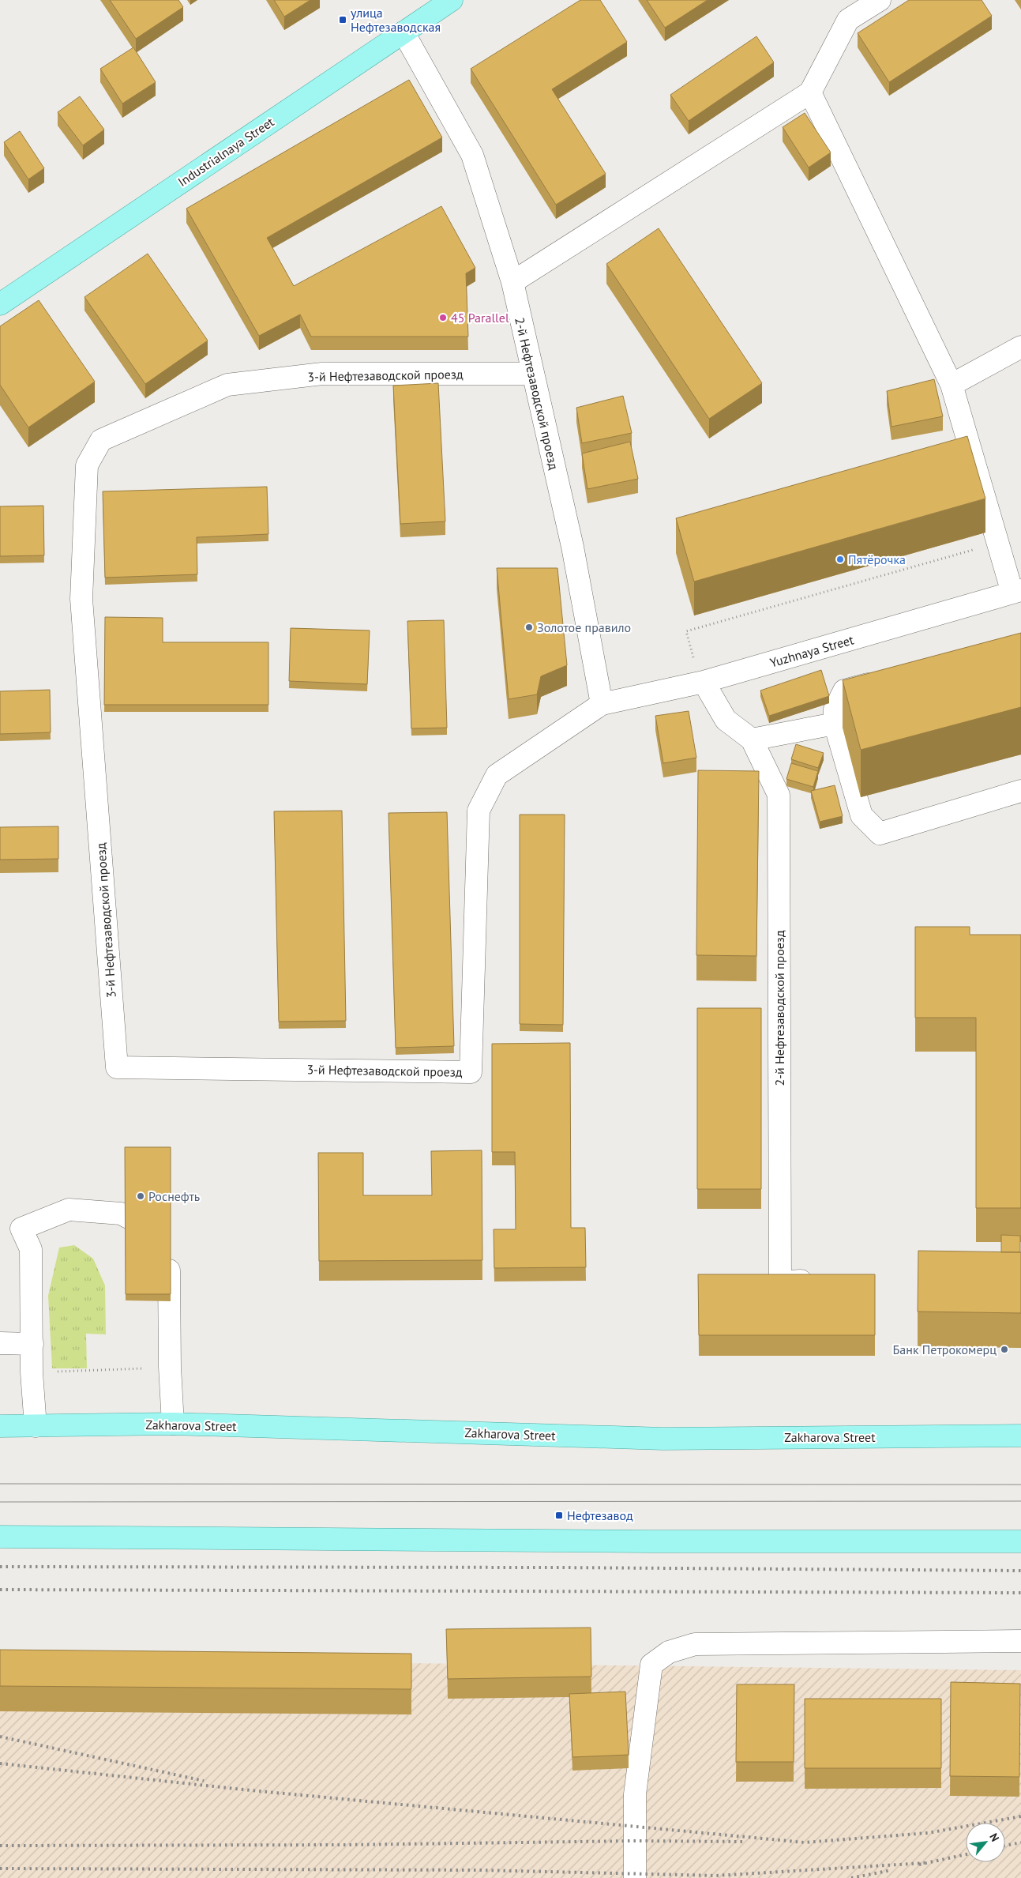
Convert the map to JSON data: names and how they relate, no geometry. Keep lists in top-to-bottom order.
{
  "streets": {
    "main road": ["Industrialnaya Street", "Zakharova Street"],
    "street": ["3-й Нефтезаводской проезд", "2-й Нефтезаводской проезд", "Yuzhnaya Street"]
  },
  "crossings": [
    ["Industrialnaya Street", "2-й Нефтезаводской проезд"],
    ["3-й Нефтезаводской проезд", "2-й Нефтезаводской проезд"],
    ["3-й Нефтезаводской проезд", "Yuzhnaya Street"],
    ["2-й Нефтезаводской проезд", "Yuzhnaya Street"]
  ],
  "places": {
    "transit": ["улица Нефтезаводская", "Нефтезавод"],
    "other": [
      "45 Parallel",
      "Пятёрочка",
      "Золотое правило",
      "Роснефть",
      "Банк Петрокомерц"
    ]
  },
  "north": "top right"
}
